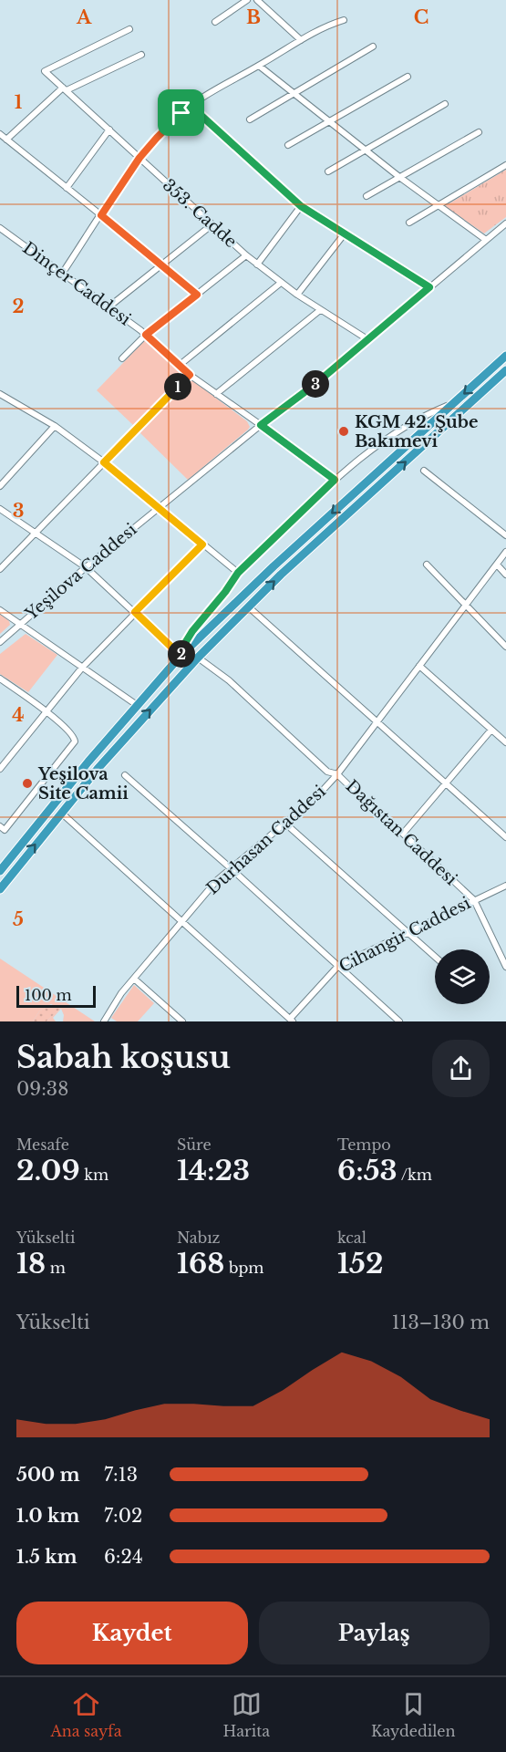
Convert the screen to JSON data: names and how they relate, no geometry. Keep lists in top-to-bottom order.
{
  "streets": {
    "street": [
      "353. Cadde",
      "Dinçer Caddesi",
      "Yeşilova Caddesi",
      "Dağıstan Caddesi",
      "Durhasan Caddesi",
      "Cihangir Caddesi"
    ]
  },
  "crossings": [
    ["353. Cadde", "Yeşilova Caddesi"],
    ["Dinçer Caddesi", "Yeşilova Caddesi"],
    ["Dağıstan Caddesi", "Durhasan Caddesi"],
    ["Dağıstan Caddesi", "Cihangir Caddesi"]
  ],
  "places": ["KGM 42. Şube Bakımevi", "Yeşilova Site Camii"],
  "scale_bar": "100 m",
  "page": {
    "pins": ["3", "1", "2"],
    "scale": "100 m",
    "heading": ["Sabah koşusu", "09:38"],
    "stats": [
      ["Mesafe", "2.09 km"],
      ["Süre", "14:23"],
      ["Tempo", "6:53 /km"],
      ["Yükselti", "18 m"],
      ["Nabız", "168 bpm"],
      ["kcal", "152"]
    ],
    "chart": ["Yükselti", "113–130 m"],
    "list": [
      {
        "name": "500 m",
        "note": "7:13"
      },
      {
        "name": "1.0 km",
        "note": "7:02"
      },
      {
        "name": "1.5 km",
        "note": "6:24"
      }
    ],
    "buttons": ["Kaydet", "Paylaş"],
    "tabs": ["Ana sayfa", "Harita", "Kaydedilen"]
  },
  "grid": {
    "columns": ["A", "B", "C"],
    "rows": [
      "1",
      "2",
      "3",
      "4",
      "5"
    ]
  }
}
